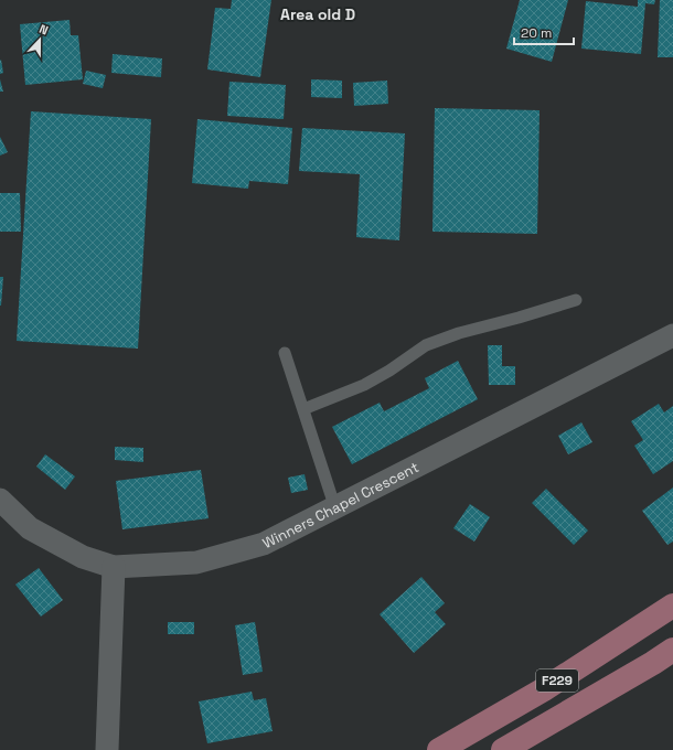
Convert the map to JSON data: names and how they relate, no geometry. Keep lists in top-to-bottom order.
{
  "streets": {
    "main road": ["F229"],
    "street": ["Winners Chapel Crescent"]
  },
  "districts": ["Area old D"],
  "scale_bar": "20 m",
  "north": "top"
}
